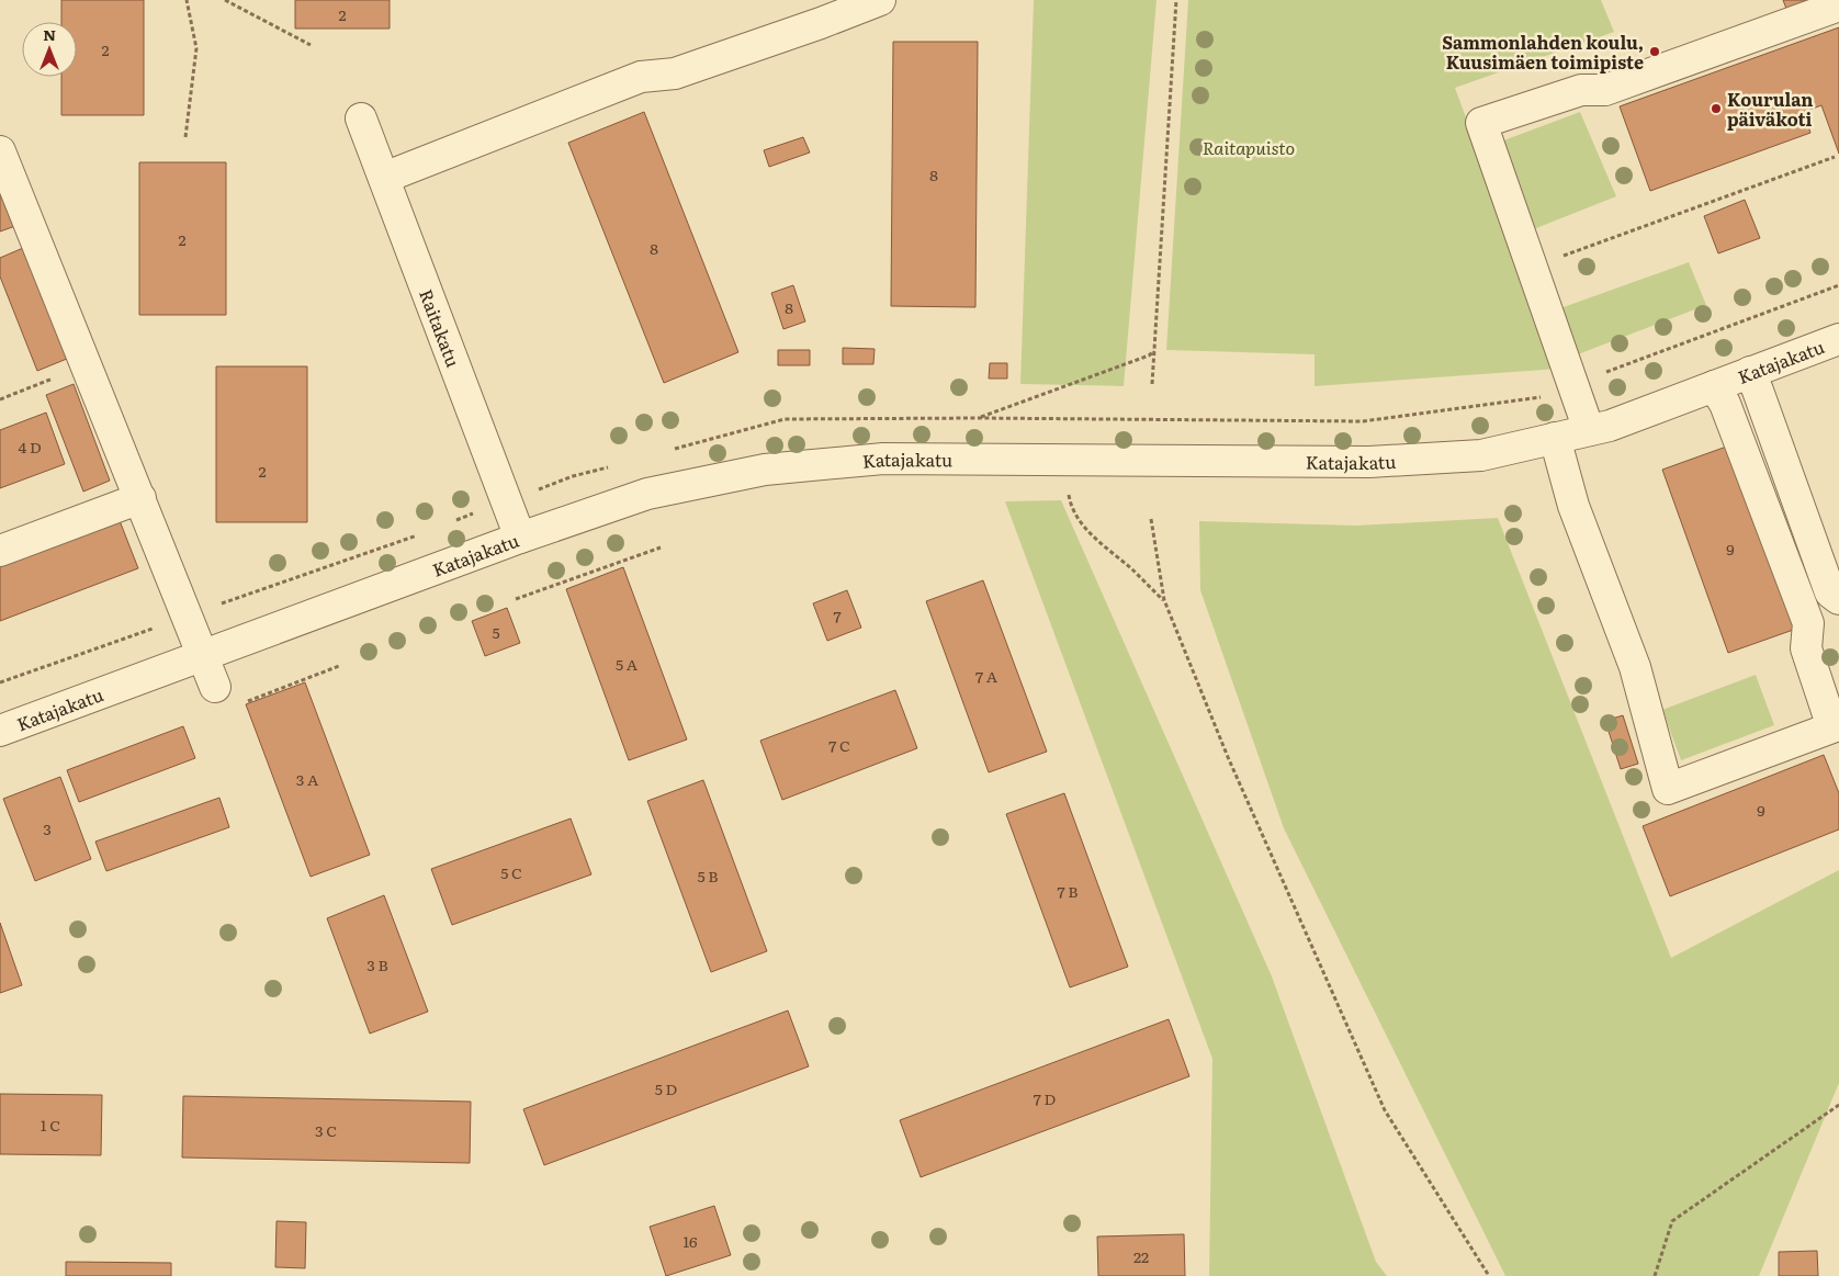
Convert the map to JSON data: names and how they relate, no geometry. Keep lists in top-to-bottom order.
{
  "streets": {
    "street": ["Raitakatu", "Katajakatu"]
  },
  "crossings": [
    ["Raitakatu", "Katajakatu"]
  ],
  "parks": ["Raitapuisto"],
  "places": ["Sammonlahden koulu, Kuusimäen toimipiste", "Kourulan päiväkoti"],
  "house_numbers": [
    "2",
    "2",
    "8",
    "2",
    "8",
    "8",
    "4 D",
    "2",
    "9",
    "7",
    "5",
    "5 A",
    "7 A",
    "7 C",
    "3 A",
    "9",
    "3",
    "5 C",
    "5 B",
    "7 B",
    "3 B",
    "5 D",
    "7 D",
    "1 C",
    "3 C",
    "16",
    "22"
  ],
  "north": "top"
}
